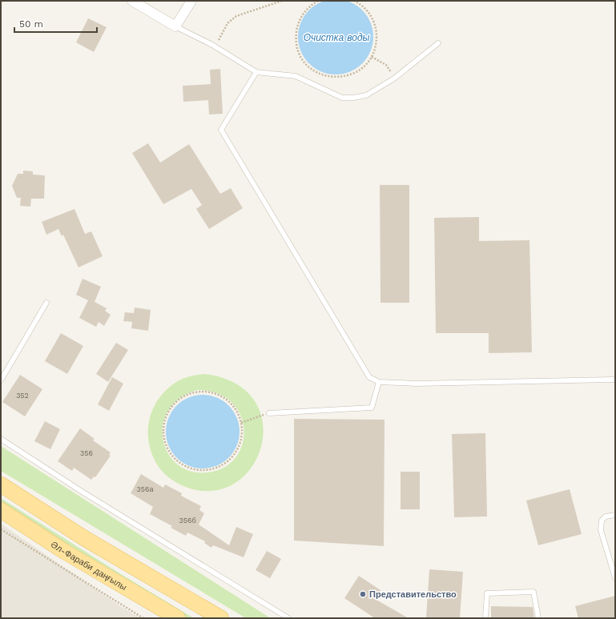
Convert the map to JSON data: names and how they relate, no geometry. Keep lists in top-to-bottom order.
{
  "streets": {
    "main road": ["Әл-Фараби даңғылы"]
  },
  "water": ["Очистка воды"],
  "places": ["Представительство"],
  "house_numbers": [
    "352",
    "356",
    "356а",
    "356б"
  ],
  "scale_bar": "50 m"
}
